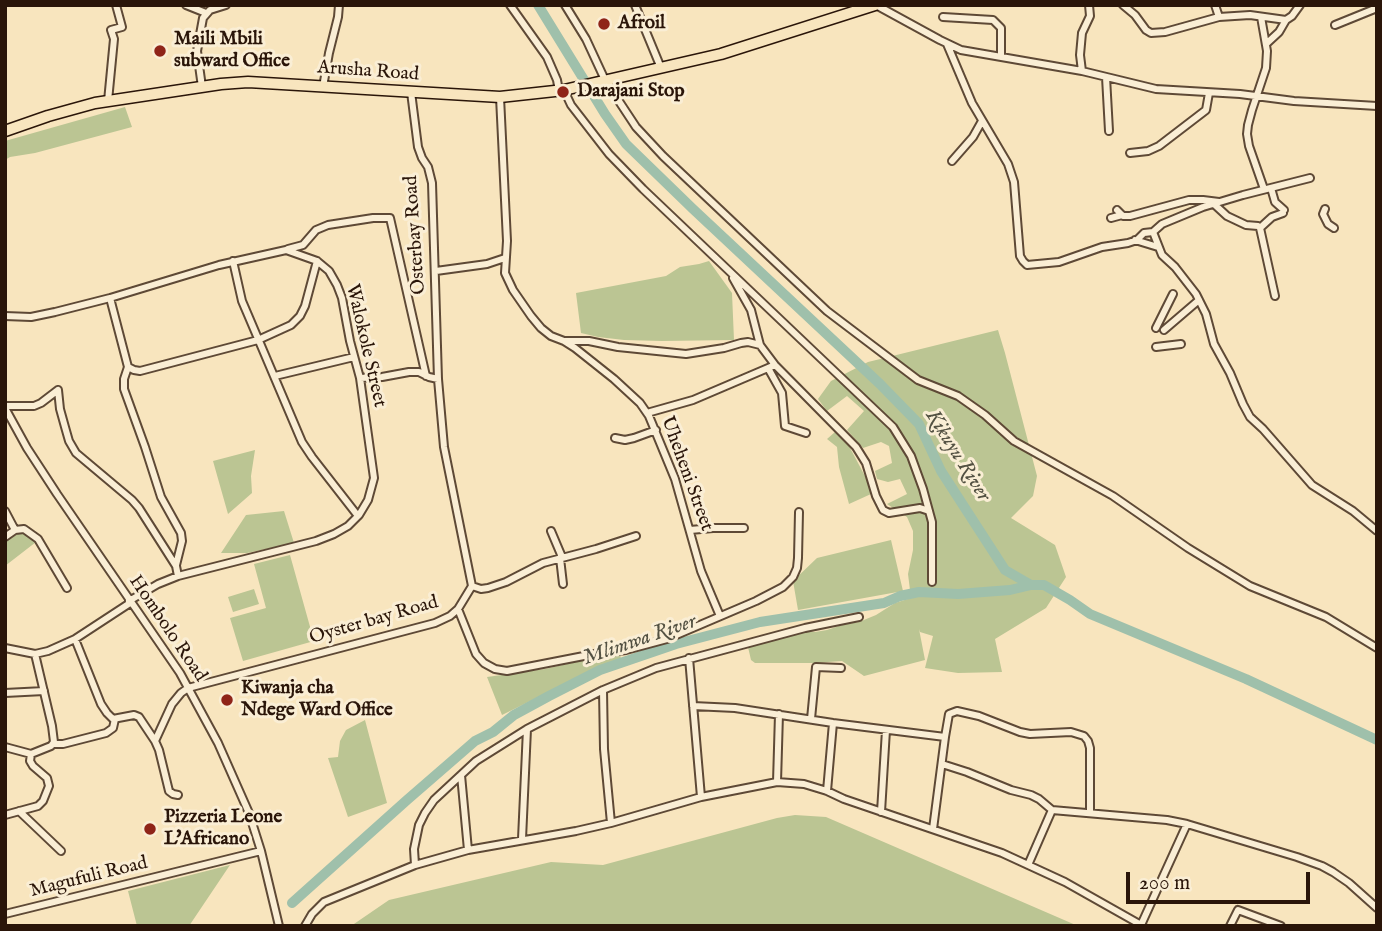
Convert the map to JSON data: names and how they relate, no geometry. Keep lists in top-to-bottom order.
{
  "streets": {
    "highway": ["Arusha Road"],
    "street": [
      "Osterbay Road",
      "Walokole Street",
      "Uheheni Street",
      "Oyster bay Road",
      "Hombolo Road",
      "Magufuli Road"
    ]
  },
  "crossings": [
    ["Arusha Road", "Osterbay Road"],
    ["Arusha Road", "Uheheni Street"],
    ["Oyster bay Road", "Hombolo Road"],
    ["Hombolo Road", "Magufuli Road"]
  ],
  "water": ["Kikuyu River", "Mlimwa River"],
  "places": [
    "Afroil",
    "Maili Mbili subward Office",
    "Darajani Stop",
    "Kiwanja cha Ndege Ward Office",
    "Pizzeria Leone L'Africano"
  ],
  "scale_bar": "200 m"
}
